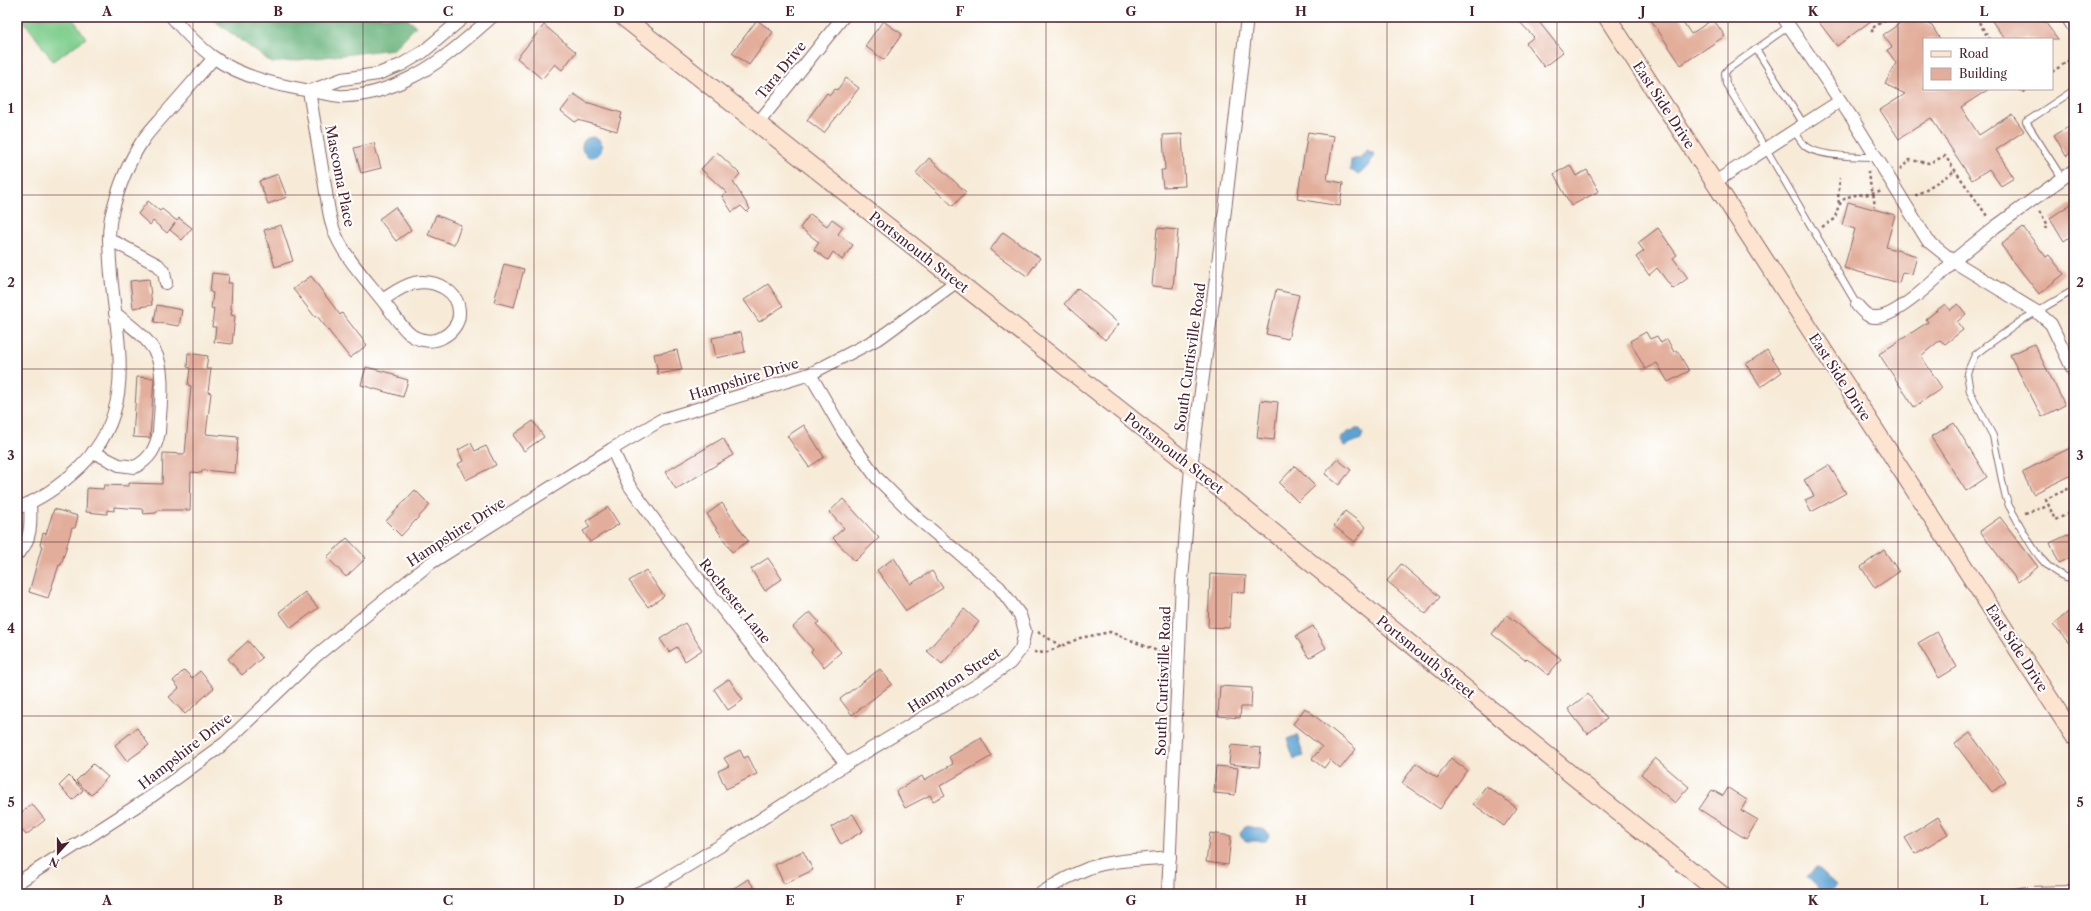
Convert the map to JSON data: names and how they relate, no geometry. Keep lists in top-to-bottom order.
{
  "streets": {
    "street": [
      "Tara Drive",
      "East Side Drive",
      "Mascoma Place",
      "Portsmouth Street",
      "South Curtisville Road",
      "Hampshire Drive",
      "Rochester Lane",
      "Hampton Street"
    ]
  },
  "crossings": [
    ["Tara Drive", "Portsmouth Street"],
    ["Portsmouth Street", "South Curtisville Road"],
    ["Portsmouth Street", "Hampshire Drive"],
    ["Hampshire Drive", "Rochester Lane"],
    ["Rochester Lane", "Hampton Street"]
  ],
  "legend": ["Road", "Building"],
  "north": "bottom",
  "grid": {
    "columns": [
      "A",
      "B",
      "C",
      "D",
      "E",
      "F",
      "G",
      "H",
      "I",
      "J",
      "K",
      "L"
    ],
    "rows": [
      "1",
      "2",
      "3",
      "4",
      "5"
    ]
  }
}
